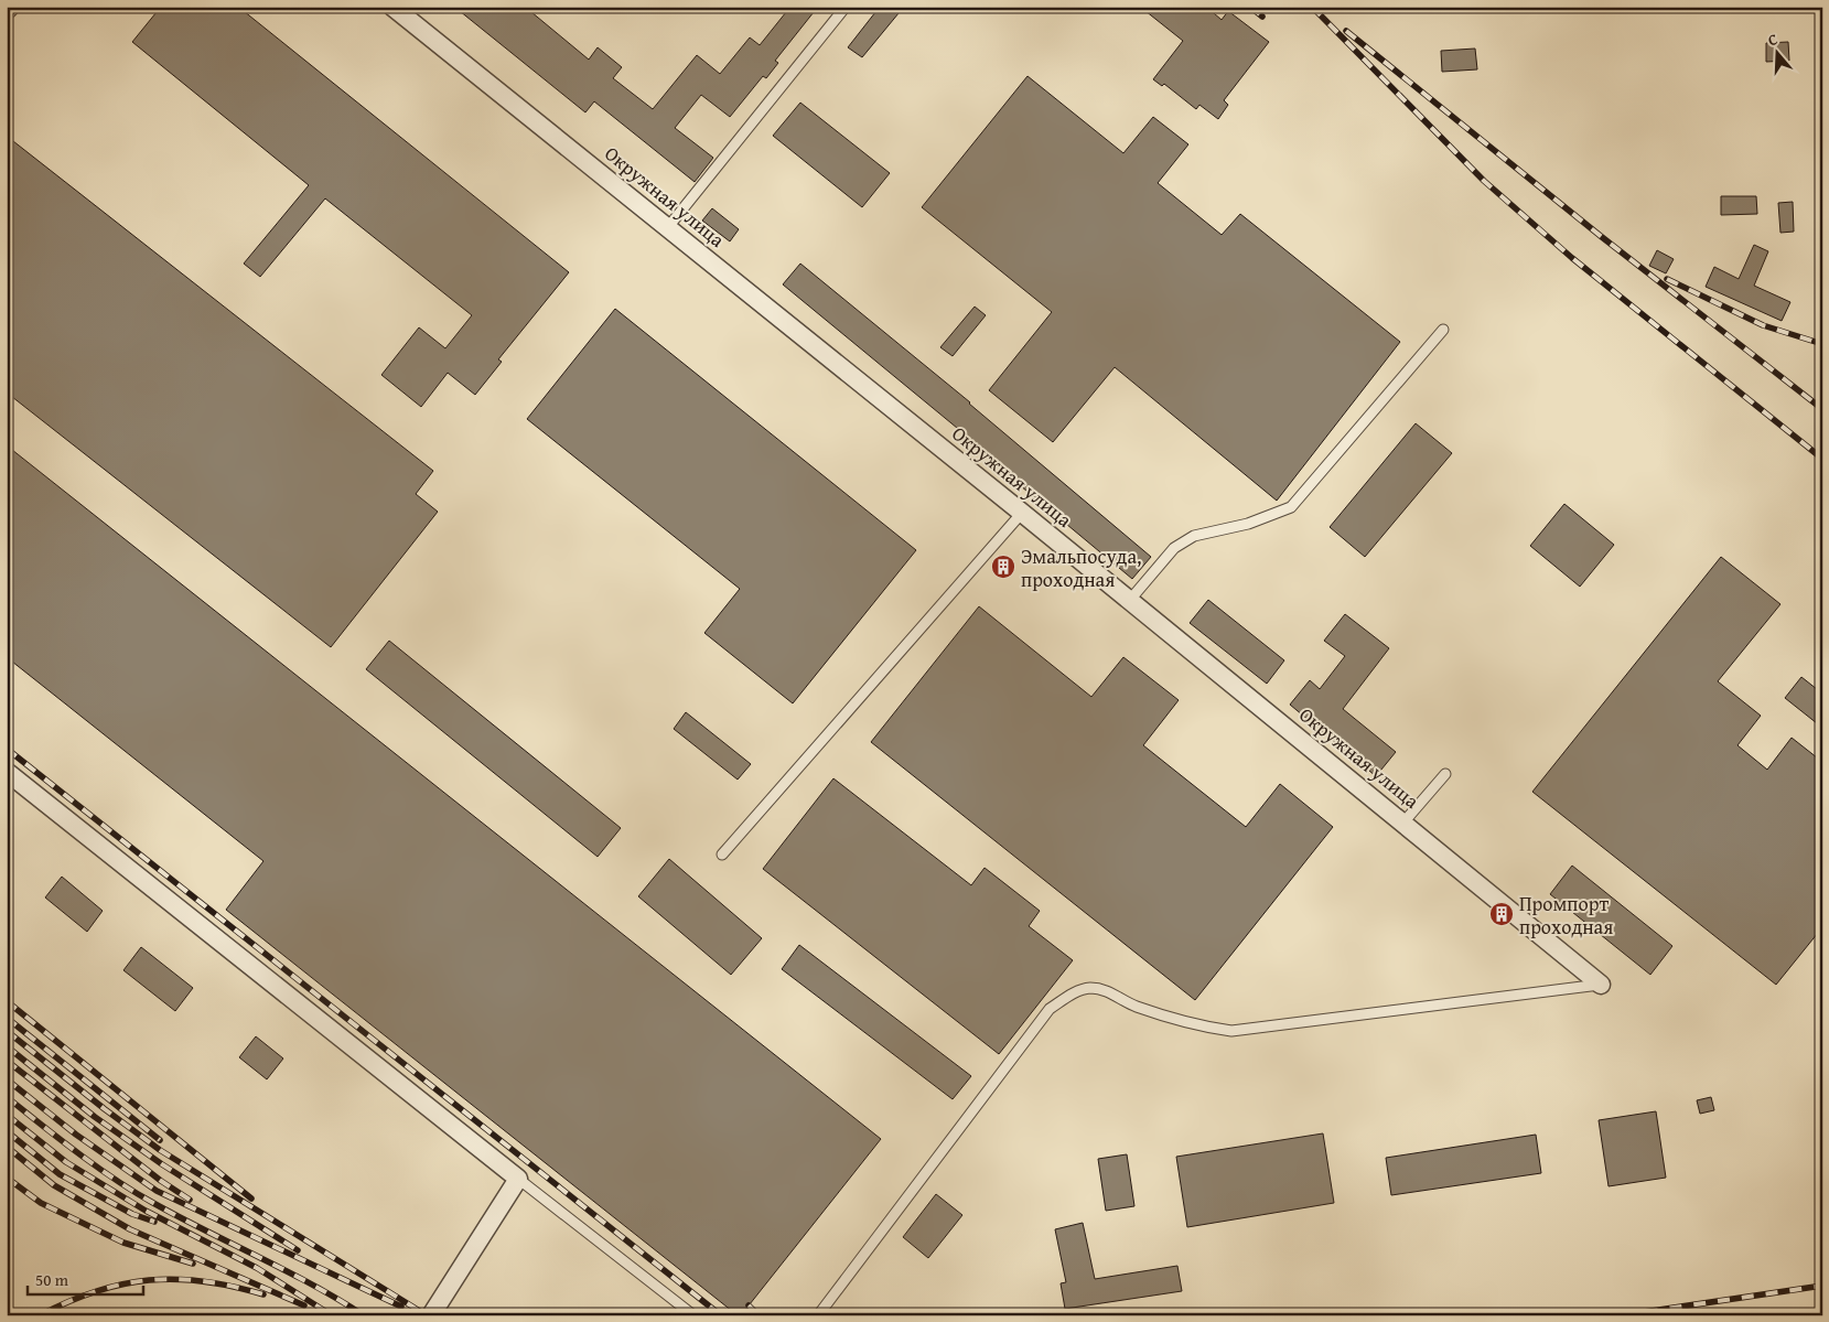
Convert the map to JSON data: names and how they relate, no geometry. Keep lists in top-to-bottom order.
{
  "streets": {
    "street": ["Окружная улица"]
  },
  "places": {
    "building": ["Эмальпосуда, проходная", "Промпорт проходная"]
  },
  "scale_bar": "50 m",
  "north": "top"
}
